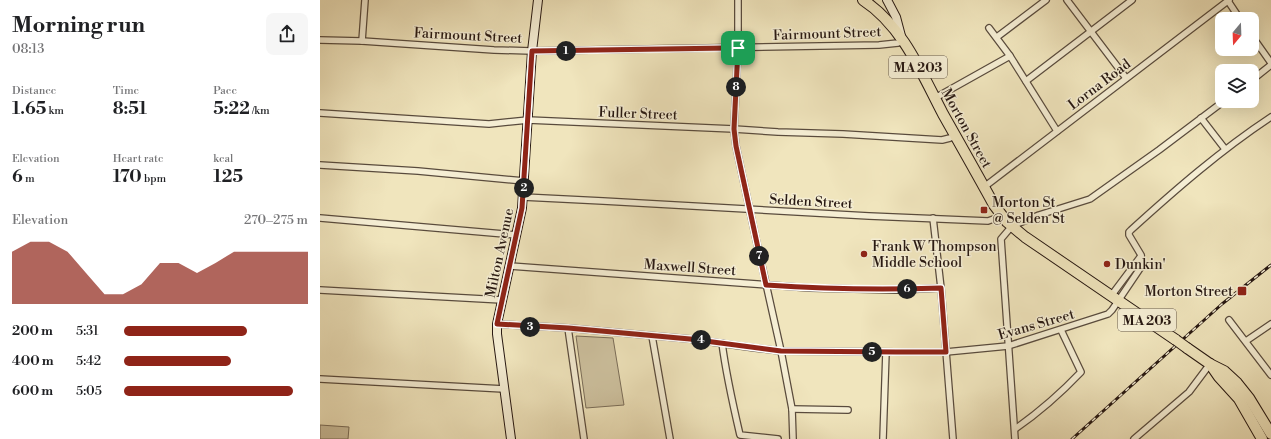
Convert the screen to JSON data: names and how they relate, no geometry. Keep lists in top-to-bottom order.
{
  "streets": {
    "highway": ["MA 203", "Morton Street"],
    "street": [
      "Fairmount Street",
      "Lorna Road",
      "Fuller Street",
      "Selden Street",
      "Milton Avenue",
      "Maxwell Street",
      "Evans Street"
    ]
  },
  "crossings": [
    ["Fairmount Street", "Morton Street"],
    ["Fairmount Street", "Milton Avenue"],
    ["Lorna Road", "Morton Street"],
    ["Fuller Street", "Morton Street"],
    ["Fuller Street", "Milton Avenue"],
    ["Morton Street", "Selden Street"],
    ["Morton Street", "Evans Street"],
    ["Selden Street", "Milton Avenue"],
    ["Milton Avenue", "Maxwell Street"],
    ["Milton Avenue", "Evans Street"]
  ],
  "places": {
    "transit": ["Morton St @ Selden St", "Morton Street"],
    "other": ["Frank W Thompson Middle School", "Dunkin'"]
  },
  "north": "bottom",
  "page": {
    "heading": ["Morning run", "08:13"],
    "pins": [
      "1",
      "8",
      "2",
      "7",
      "6",
      "3",
      "4",
      "5"
    ],
    "stats": [
      ["Distance", "1.65 km"],
      ["Time", "8:51"],
      ["Pace", "5:22 /km"],
      ["Elevation", "6 m"],
      ["Heart rate", "170 bpm"],
      ["kcal", "125"]
    ],
    "chart": ["Elevation", "270–275 m"],
    "list": [
      {
        "name": "200 m",
        "note": "5:31"
      },
      {
        "name": "400 m",
        "note": "5:42"
      },
      {
        "name": "600 m",
        "note": "5:05"
      }
    ]
  }
}
